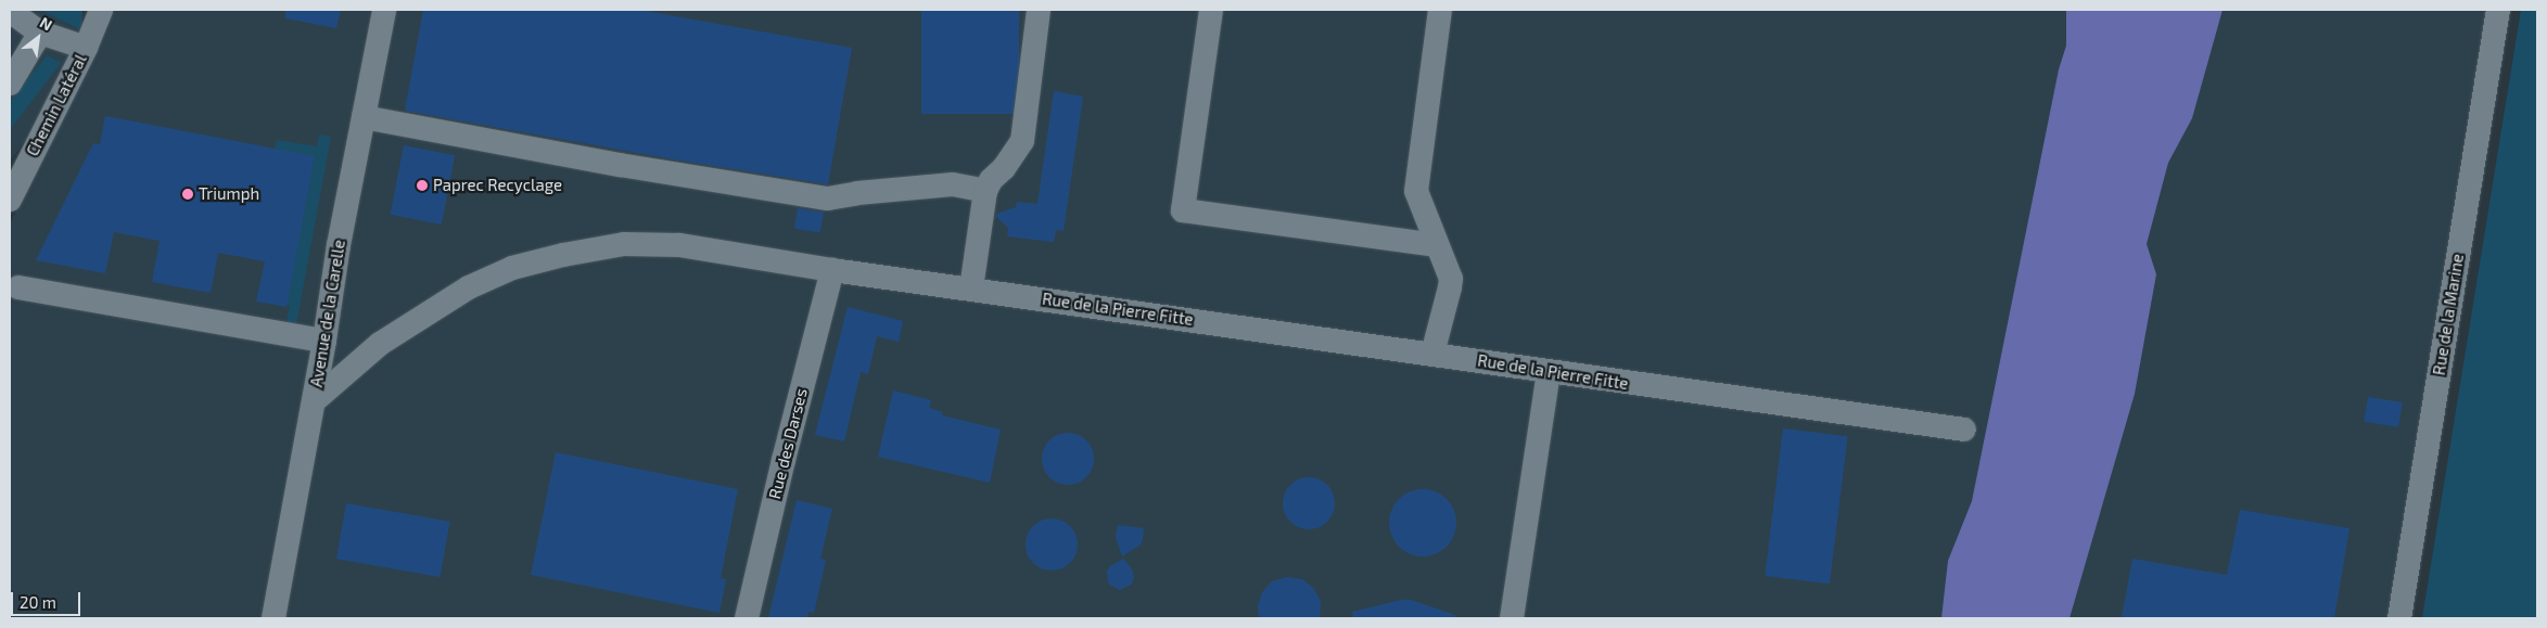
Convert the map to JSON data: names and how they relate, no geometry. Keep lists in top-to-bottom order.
{
  "streets": {
    "street": [
      "Chemin Latéral",
      "Rue de la Pierre Fitte",
      "Avenue de la Carelle",
      "Rue de la Marine",
      "Rue des Darses"
    ]
  },
  "crossings": [
    ["Rue de la Pierre Fitte", "Avenue de la Carelle"],
    ["Rue de la Pierre Fitte", "Rue des Darses"]
  ],
  "places": ["Paprec Recyclage", "Triumph"],
  "scale_bar": "20 m",
  "north": "top right"
}
